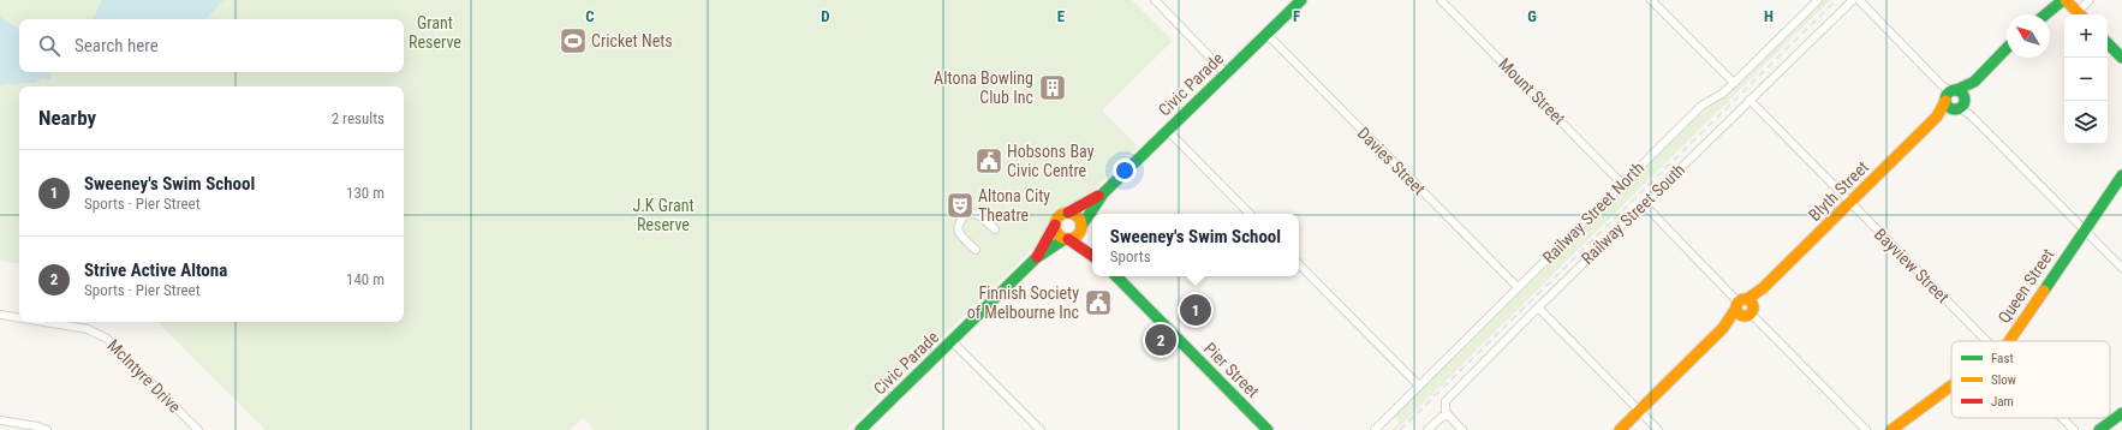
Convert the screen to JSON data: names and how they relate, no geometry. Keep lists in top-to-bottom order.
{
  "streets": {
    "street": [
      "Civic Parade",
      "Mount Street",
      "Davies Street",
      "Blyth Street",
      "Railway Street North",
      "Railway Street South",
      "Bayview Street",
      "Queen Street",
      "Pier Street",
      "McIntyre Drive"
    ]
  },
  "crossings": [
    ["Civic Parade", "Davies Street"],
    ["Mount Street", "Railway Street North"],
    ["Davies Street", "Railway Street North"],
    ["Blyth Street", "Bayview Street"],
    ["Railway Street South", "Bayview Street"]
  ],
  "parks": ["Grant Reserve", "J.K Grant Reserve"],
  "places": {
    "sports": ["Cricket Nets"],
    "building": ["Altona Bowling Club Inc"],
    "public building": ["Hobsons Bay Civic Centre", "Finnish Society of Melbourne Inc"],
    "theatre": ["Altona City Theatre"]
  },
  "legend": ["Fast", "Slow", "Jam"],
  "north": "top left",
  "page": {
    "map_buttons": ["+", "−"],
    "search": "Search here",
    "heading": ["Nearby", "2 results"],
    "list": [
      {
        "mark": "1",
        "name": "Sweeney's Swim School",
        "note": "Sports · Pier Street",
        "value": "130 m"
      },
      {
        "mark": "2",
        "name": "Strive Active Altona",
        "note": "Sports · Pier Street",
        "value": "140 m"
      }
    ],
    "popup": ["Sweeney's Swim School", "Sports"],
    "pins": ["1", "2"]
  },
  "grid": {
    "columns": [
      "C",
      "D",
      "E",
      "F",
      "G",
      "H"
    ]
  }
}
